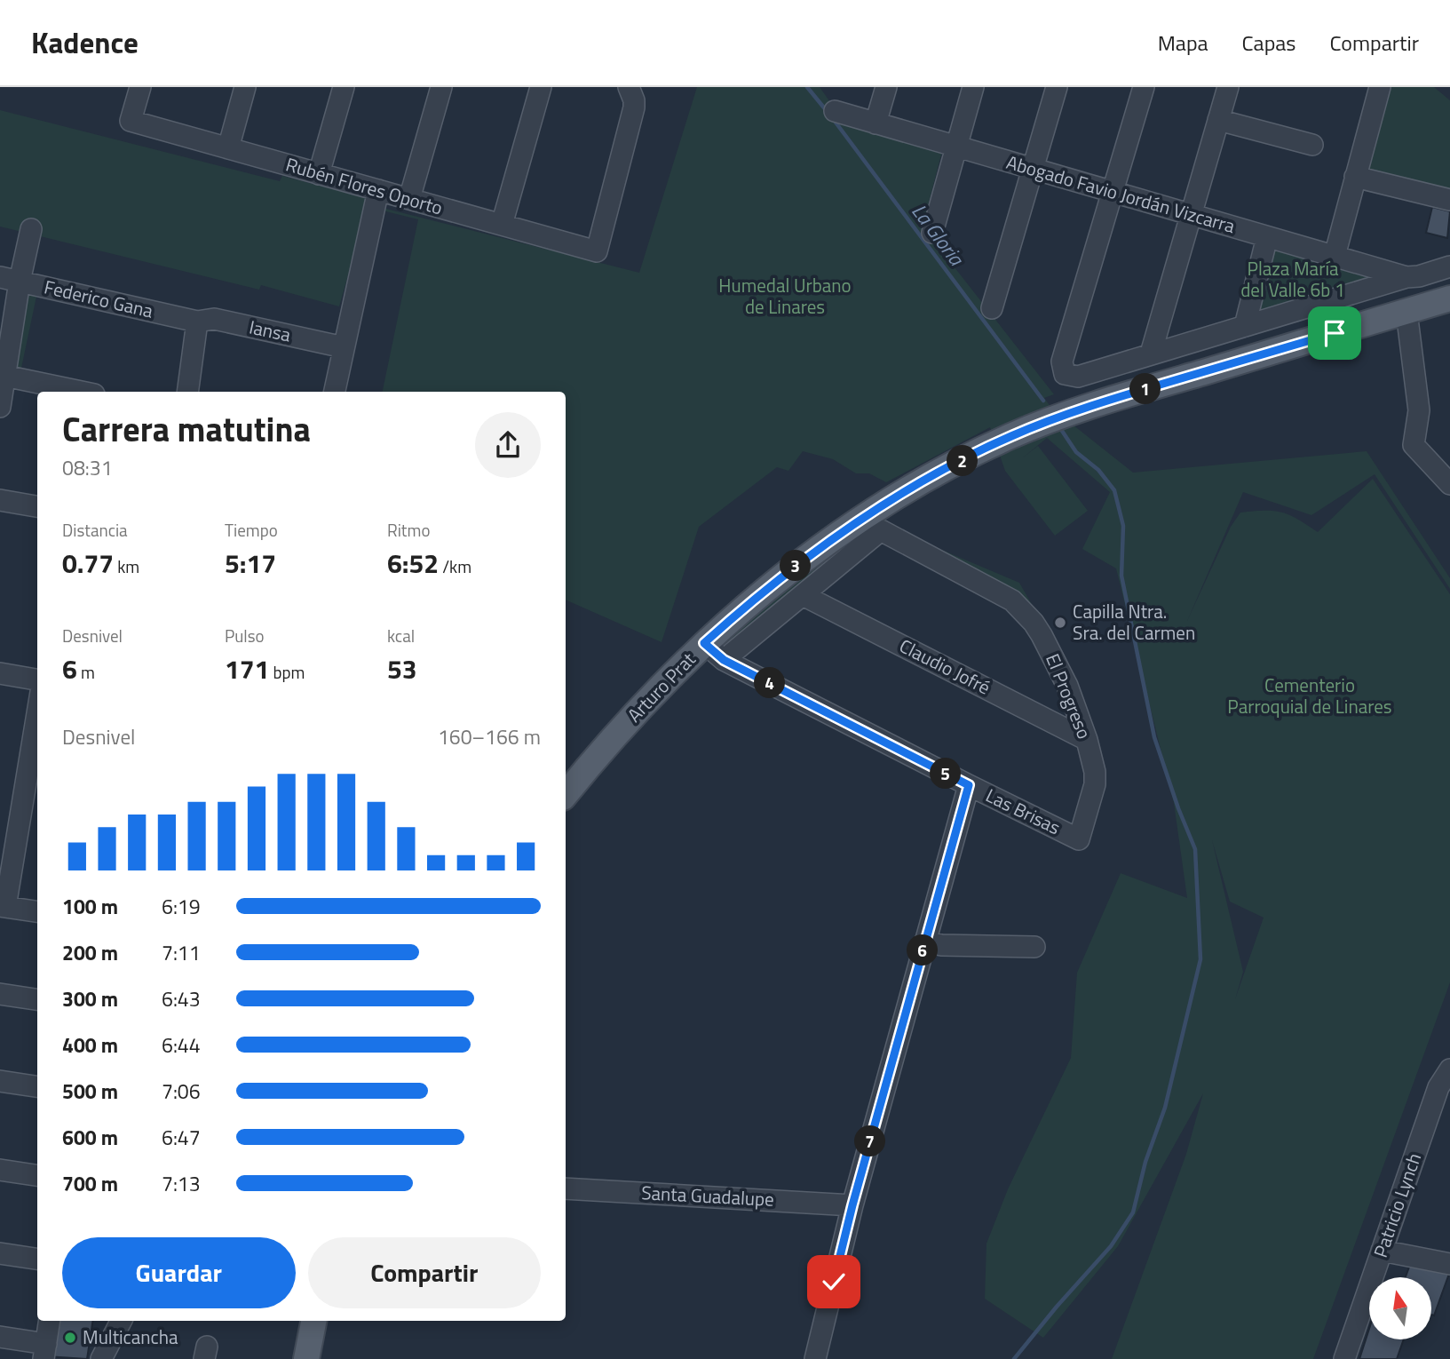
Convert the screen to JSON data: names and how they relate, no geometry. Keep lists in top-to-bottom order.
{
  "streets": {
    "main road": ["Arturo Prat"],
    "street": [
      "Rubén Flores Oporto",
      "Abogado Favio Jordán Vizcarra",
      "Federico Gana",
      "Iansa",
      "Claudio Jofré",
      "El Progreso",
      "Las Brisas",
      "Santa Guadalupe",
      "Patricio Lynch"
    ]
  },
  "crossings": [
    ["Federico Gana", "Iansa"],
    ["Claudio Jofré", "Arturo Prat"],
    ["Claudio Jofré", "El Progreso"],
    ["Arturo Prat", "El Progreso"],
    ["Arturo Prat", "Las Brisas"],
    ["El Progreso", "Las Brisas"]
  ],
  "water": ["La Gloria"],
  "parks": ["Plaza María del Valle 6b 1", "Humedal Urbano de Linares", "Cementerio Parroquial de Linares"],
  "places": ["Capilla Ntra. Sra. del Carmen", "Multicancha"],
  "north": "top",
  "page": {
    "header": "Kadence",
    "nav": ["Mapa", "Capas", "Compartir"],
    "pins": [
      "1",
      "2",
      "3",
      "4",
      "5",
      "6",
      "7"
    ],
    "heading": ["Carrera matutina", "08:31"],
    "stats": [
      ["Distancia", "0.77 km"],
      ["Tiempo", "5:17"],
      ["Ritmo", "6:52 /km"],
      ["Desnivel", "6 m"],
      ["Pulso", "171 bpm"],
      ["kcal", "53"]
    ],
    "chart": ["Desnivel", "160–166 m"],
    "list": [
      {
        "name": "100 m",
        "note": "6:19"
      },
      {
        "name": "200 m",
        "note": "7:11"
      },
      {
        "name": "300 m",
        "note": "6:43"
      },
      {
        "name": "400 m",
        "note": "6:44"
      },
      {
        "name": "500 m",
        "note": "7:06"
      },
      {
        "name": "600 m",
        "note": "6:47"
      },
      {
        "name": "700 m",
        "note": "7:13"
      }
    ],
    "buttons": ["Guardar", "Compartir"]
  }
}
